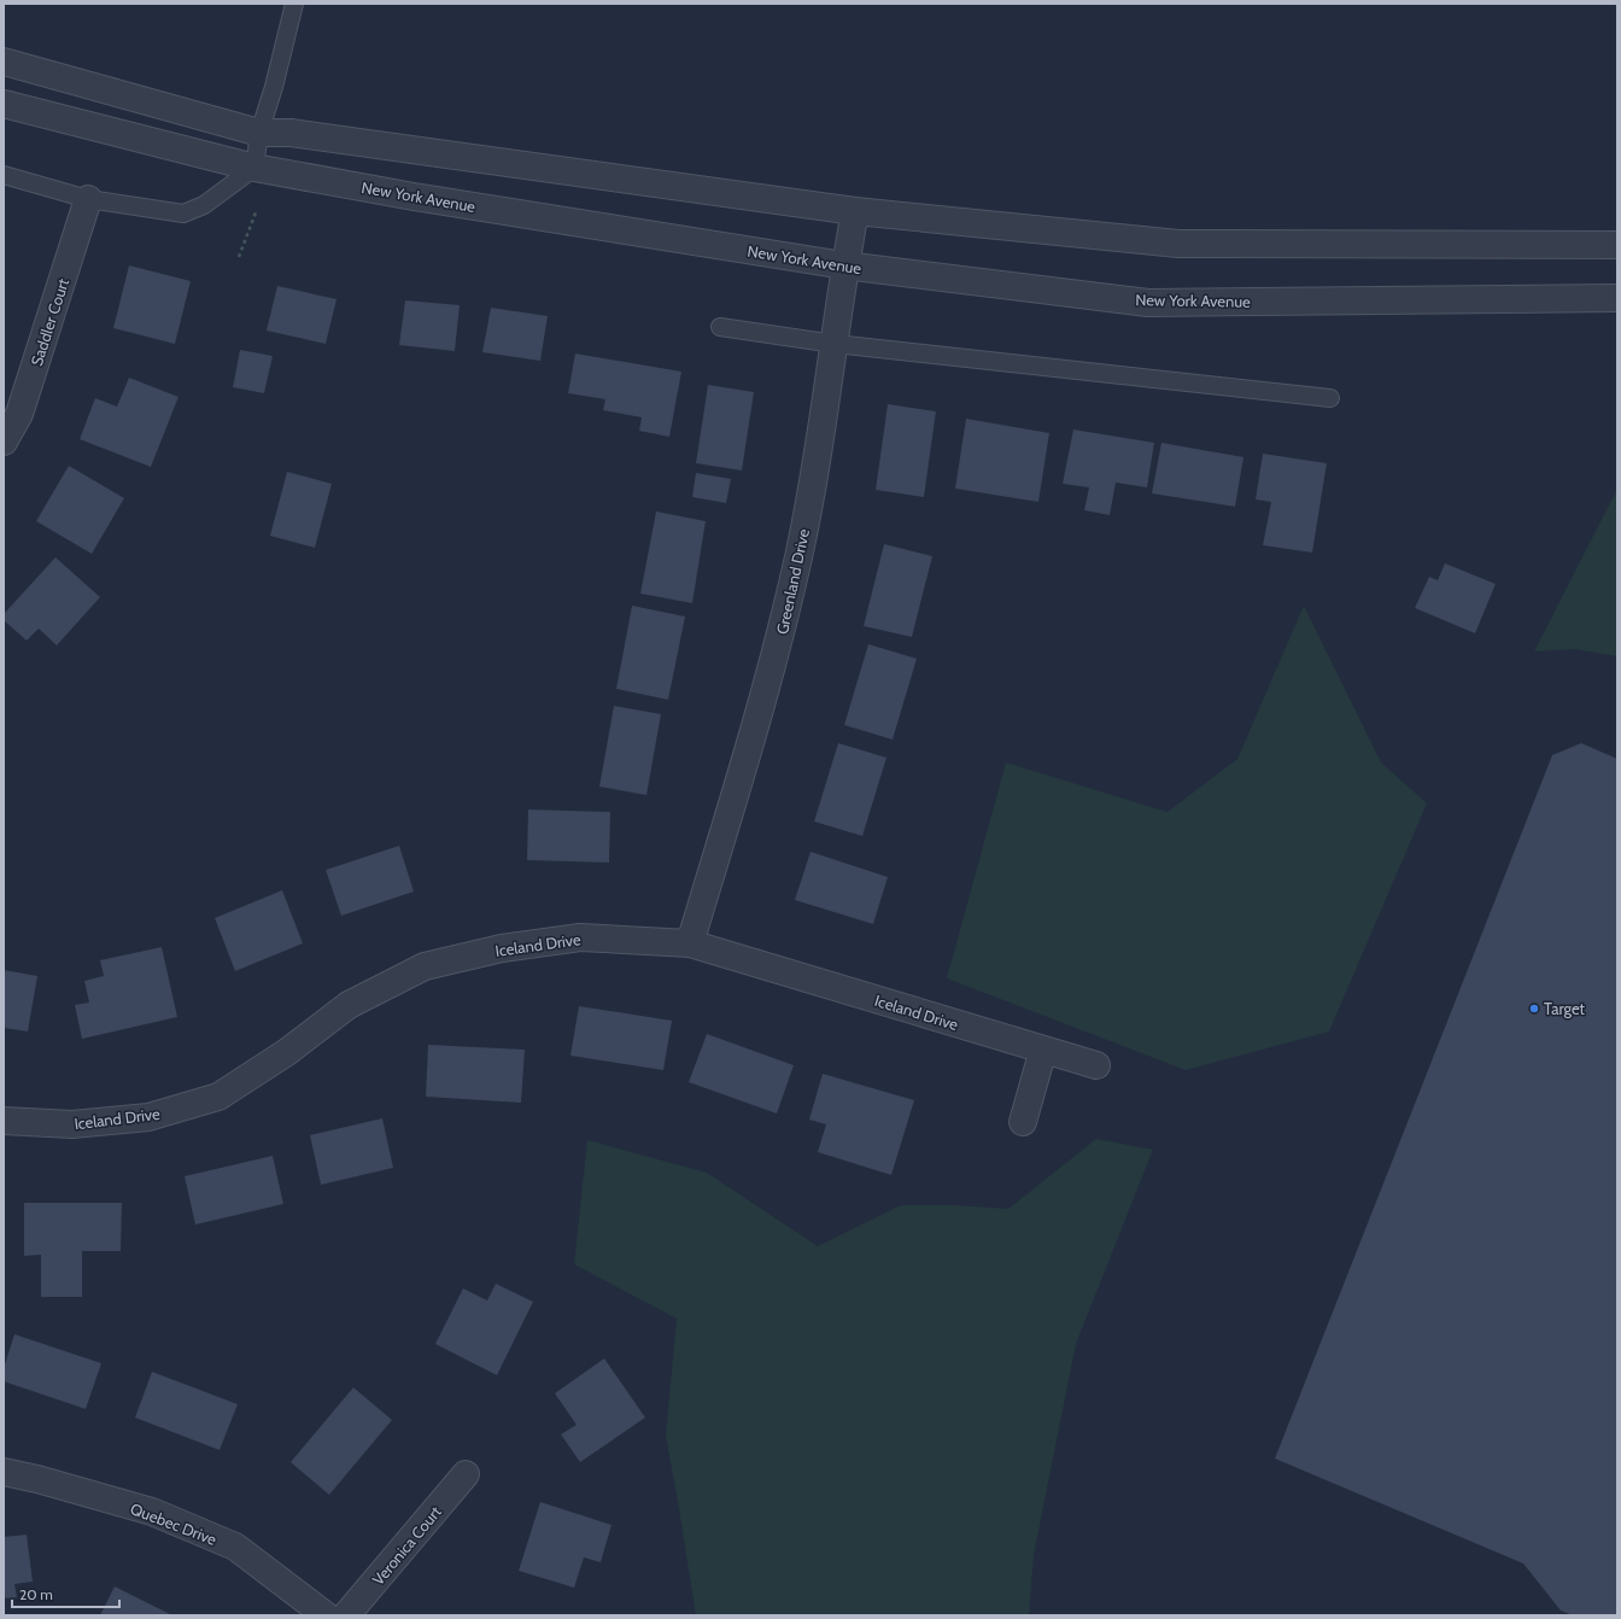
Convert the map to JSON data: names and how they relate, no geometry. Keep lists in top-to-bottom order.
{
  "streets": {
    "street": [
      "New York Avenue",
      "Saddler Court",
      "Greenland Drive",
      "Iceland Drive",
      "Quebec Drive",
      "Veronica Court"
    ]
  },
  "crossings": [
    ["New York Avenue", "Greenland Drive"],
    ["Greenland Drive", "Iceland Drive"]
  ],
  "places": ["Target"],
  "scale_bar": "20 m"
}
